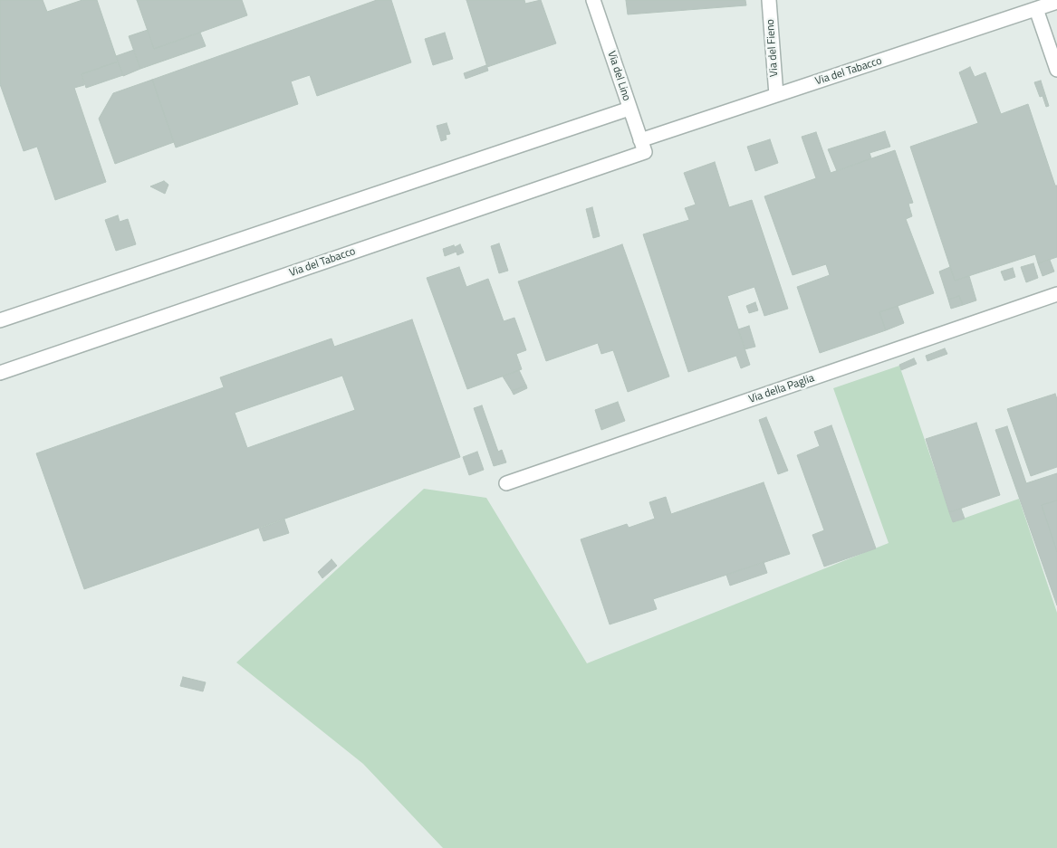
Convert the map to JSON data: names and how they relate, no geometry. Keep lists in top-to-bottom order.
{
  "streets": {
    "street": [
      "Via del Fieno",
      "Via del Tabacco",
      "Via del Lino",
      "Via della Paglia"
    ]
  },
  "crossings": [
    ["Via del Fieno", "Via del Tabacco"],
    ["Via del Tabacco", "Via del Lino"]
  ]
}
